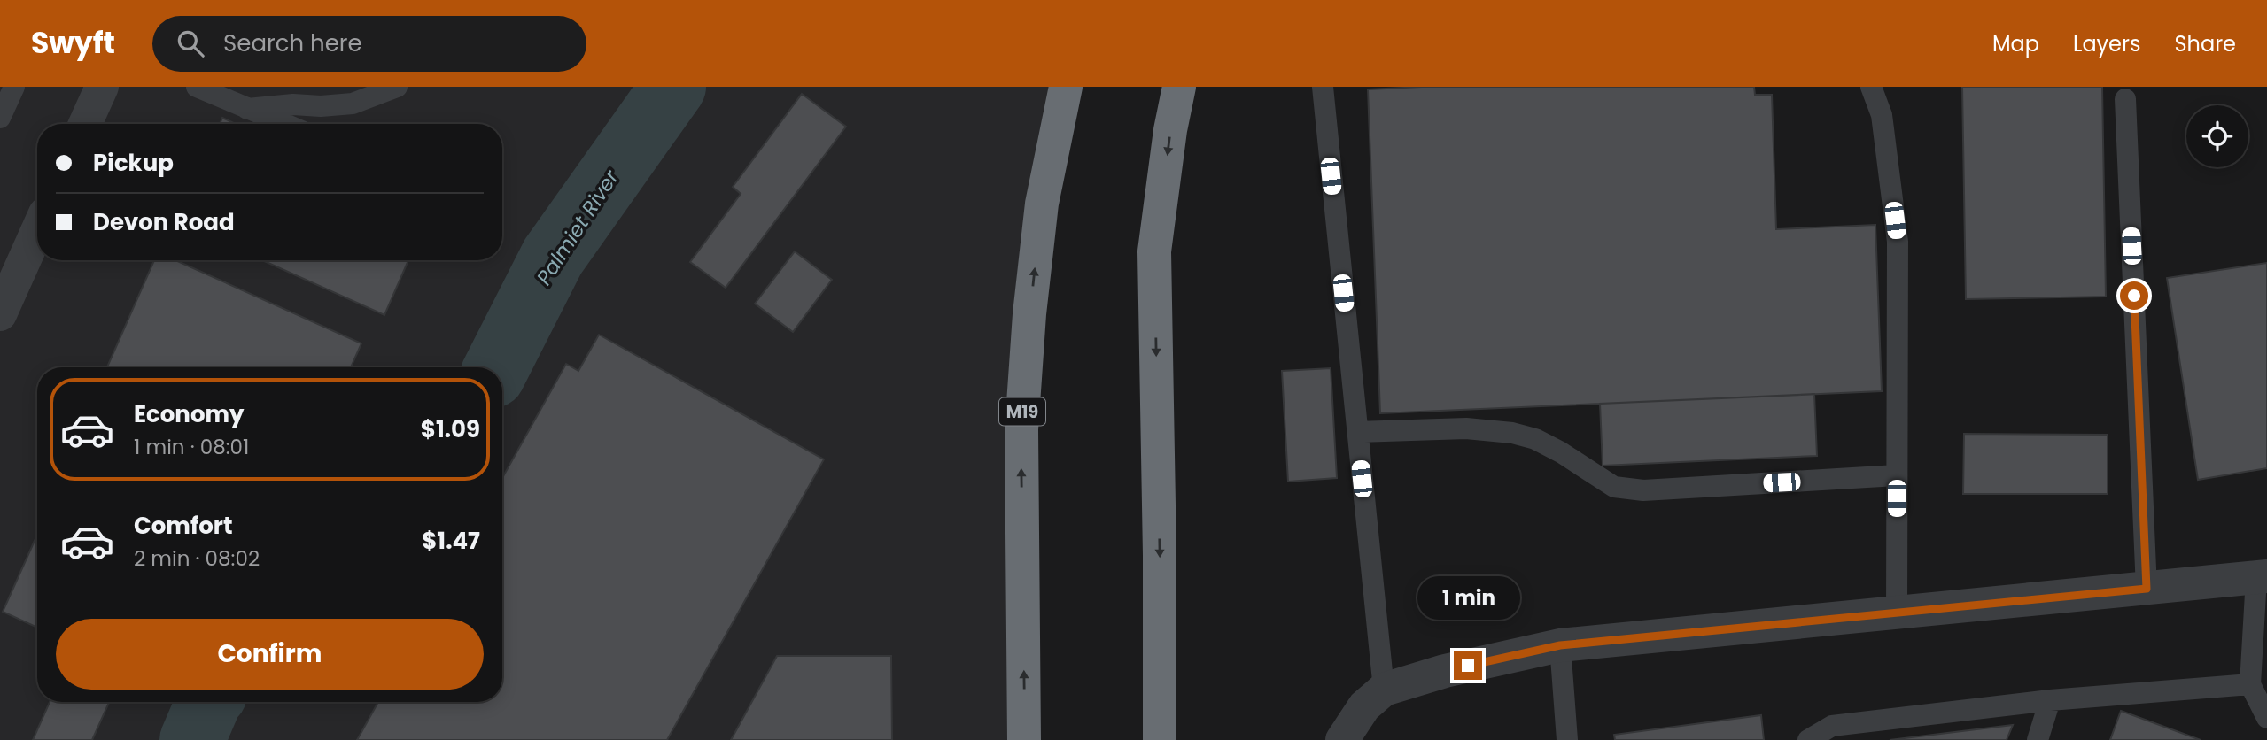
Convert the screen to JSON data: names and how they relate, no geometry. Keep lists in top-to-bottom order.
{
  "streets": {
    "highway": ["M19"]
  },
  "water": ["Palmiet River"],
  "page": {
    "header": "Swyft",
    "search": "Search here",
    "nav": ["Map", "Layers", "Share"],
    "banner": ["Pickup", "Devon Road"],
    "list": [
      {
        "name": "Economy",
        "note": "1 min · 08:01",
        "value": "$1.09"
      },
      {
        "name": "Comfort",
        "note": "2 min · 08:02",
        "value": "$1.47"
      }
    ],
    "bubble": "1 min",
    "buttons": "Confirm"
  }
}
